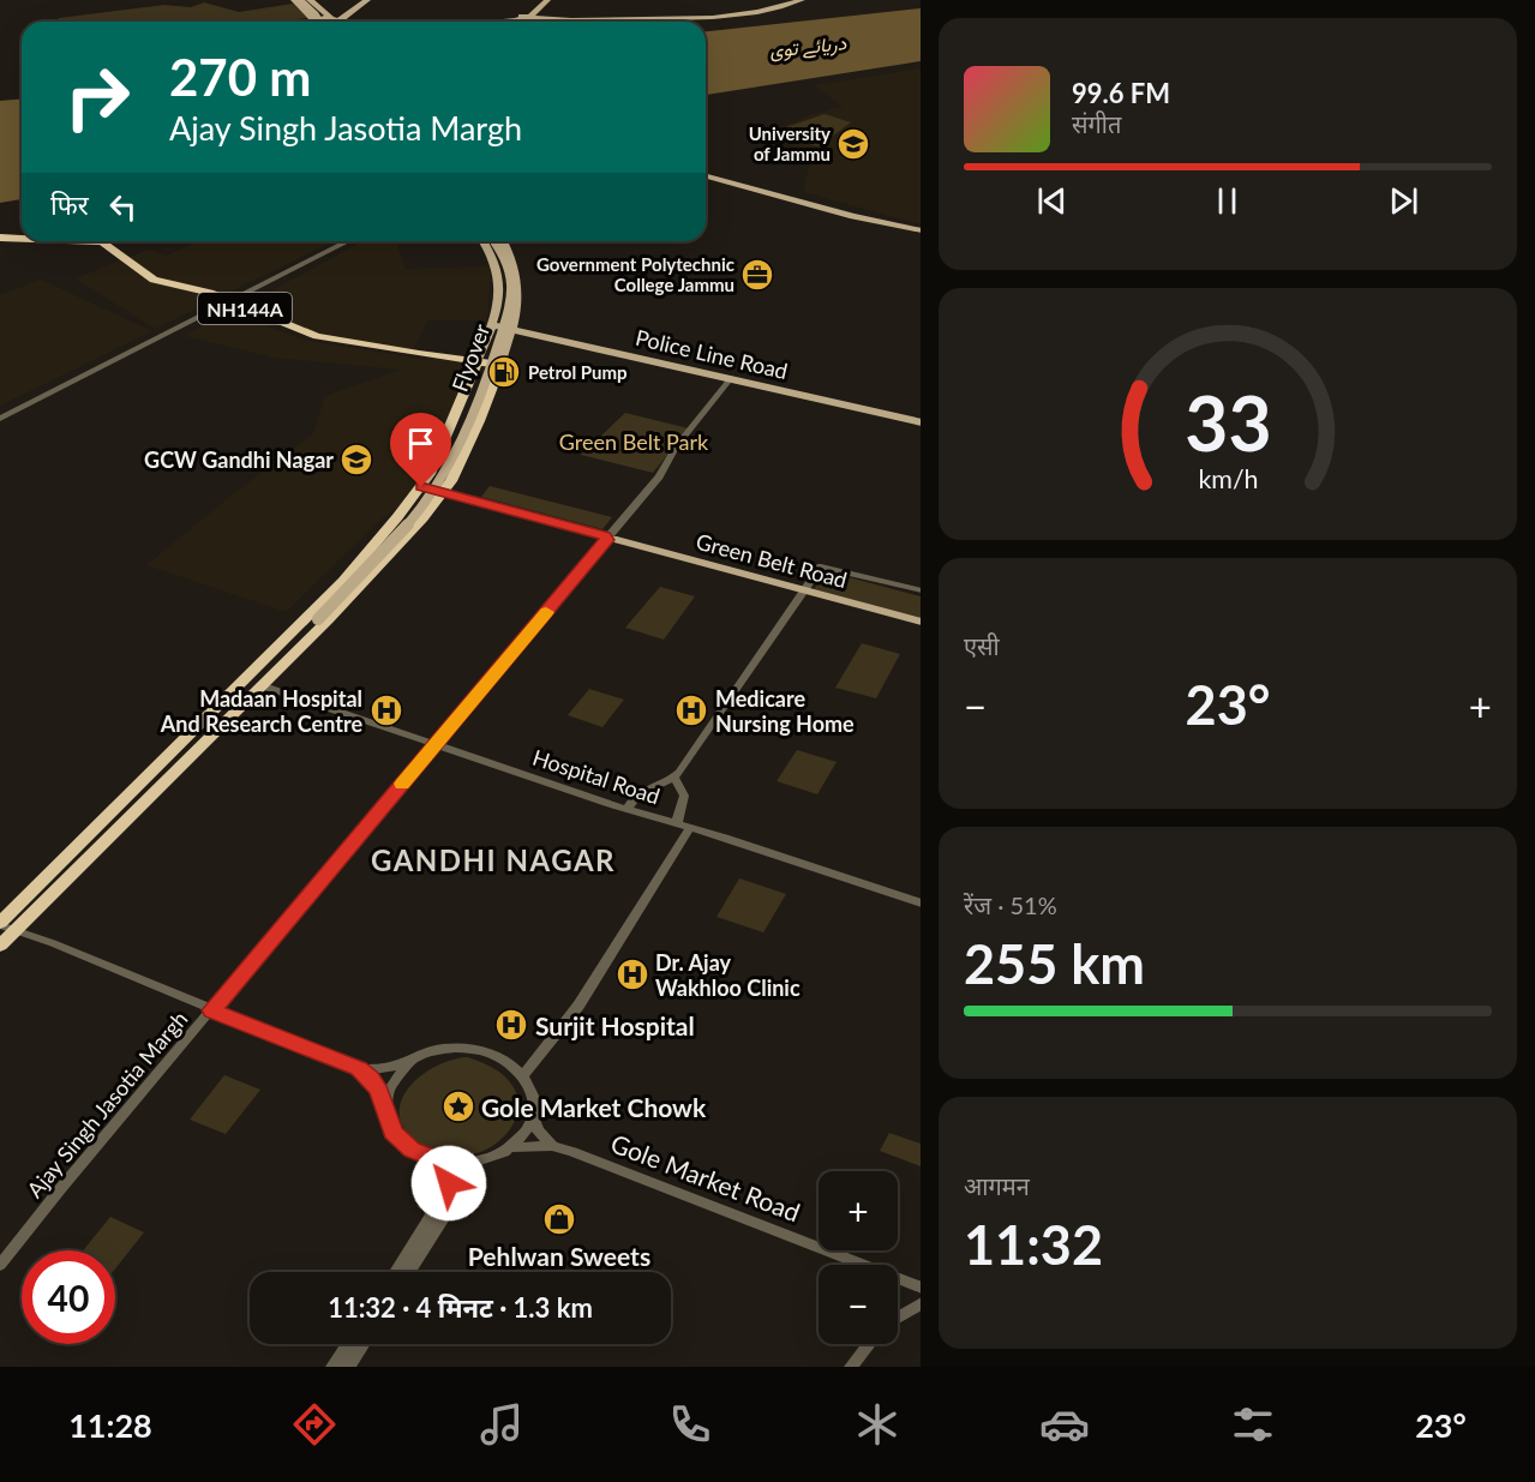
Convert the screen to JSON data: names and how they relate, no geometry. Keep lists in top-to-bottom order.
{
  "streets": {
    "highway": ["NH144A"],
    "main road": ["Police Line Road", "Flyover", "Green Belt Road"],
    "street": ["Hospital Road", "Ajay Singh Jasotia Margh", "Gole Market Road"]
  },
  "crossings": [
    ["Police Line Road", "Ajay Singh Jasotia Margh"],
    ["Flyover", "Green Belt Road"],
    ["Green Belt Road", "Ajay Singh Jasotia Margh"],
    ["Hospital Road", "Ajay Singh Jasotia Margh"]
  ],
  "districts": ["GANDHI NAGAR"],
  "water": ["دریائے توی"],
  "parks": ["Green Belt Park"],
  "places": {
    "school or university": ["University of Jammu", "GCW Gandhi Nagar"],
    "office": ["Government Polytechnic College Jammu"],
    "fuel station": ["Petrol Pump"],
    "hospital": [
      "Madaan Hospital And Research Centre",
      "Medicare Nursing Home",
      "Dr. Ajay Wakhloo Clinic",
      "Surjit Hospital"
    ],
    "place": ["Gole Market Chowk"],
    "shop": ["Pehlwan Sweets"]
  },
  "page": {
    "turn": ["270 m", "Ajay Singh Jasotia Margh"],
    "song": ["99.6 FM", "संगीत"],
    "then": "फिर",
    "tile": [
      "एसी",
      ["रेंज · 51%", "255 km"],
      ["आगमन", "11:32"]
    ],
    "heat": ["−", "23°", "+"],
    "map_buttons": ["+", "−"],
    "limit": "40",
    "trip": "11:32 · 4 मिनट · 1.3 km",
    "tabs": ["11:28", "23°"],
    "gauge": ["33", "km/h"]
  }
}
